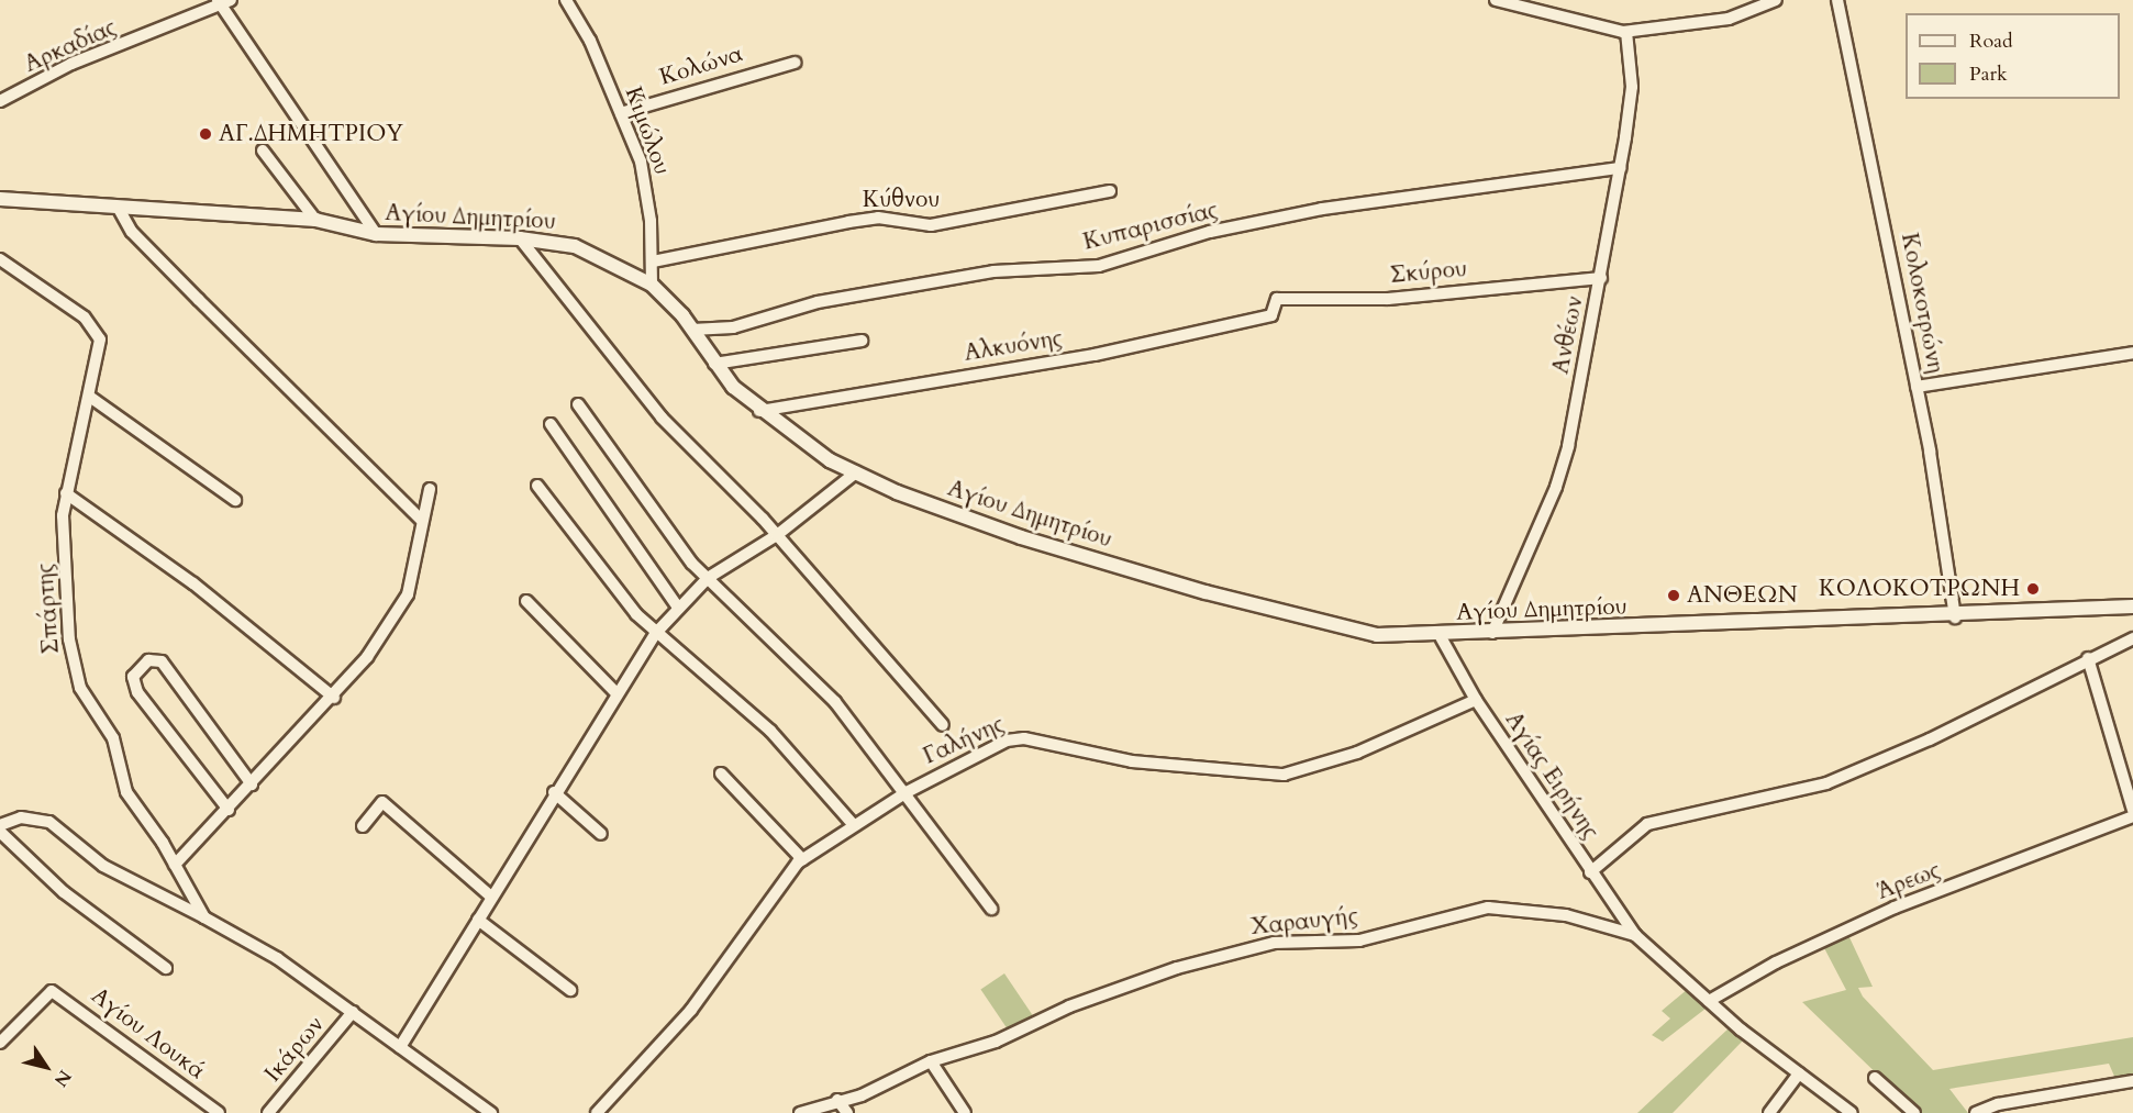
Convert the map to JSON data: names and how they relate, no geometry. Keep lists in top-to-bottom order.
{
  "streets": {
    "street": [
      "Αρκαδίας",
      "Κολώνα",
      "Κιμώλου",
      "Κύθνου",
      "Αγίου Δημητρίου",
      "Κυπαρισσίας",
      "Σκύρου",
      "Κολοκοτρώνη",
      "Ανθέων",
      "Αλκυόνης",
      "Σπάρτης",
      "Γαλήνης",
      "Αγίας Ειρήνης",
      "Άρεως",
      "Χαραυγής",
      "Αγίου Λουκά",
      "Ικάρων"
    ]
  },
  "crossings": [
    ["Κολώνα", "Κιμώλου"],
    ["Κιμώλου", "Κύθνου"],
    ["Κιμώλου", "Αγίου Δημητρίου"],
    ["Αγίου Δημητρίου", "Κυπαρισσίας"],
    ["Αγίου Δημητρίου", "Κολοκοτρώνη"],
    ["Αγίου Δημητρίου", "Ανθέων"],
    ["Αγίου Δημητρίου", "Αλκυόνης"],
    ["Αγίου Δημητρίου", "Αγίας Ειρήνης"],
    ["Κυπαρισσίας", "Ανθέων"],
    ["Σκύρου", "Ανθέων"],
    ["Σκύρου", "Αλκυόνης"],
    ["Γαλήνης", "Αγίας Ειρήνης"],
    ["Αγίας Ειρήνης", "Χαραυγής"],
    ["Άρεως", "Χαραυγής"]
  ],
  "places": ["ΑΓ.ΔΗΜΗΤΡΙΟΥ", "ΚΟΛΟΚΟΤΡΩΝΗ", "ΑΝΘΕΩΝ"],
  "legend": ["Road", "Park"],
  "north": "bottom right"
}
